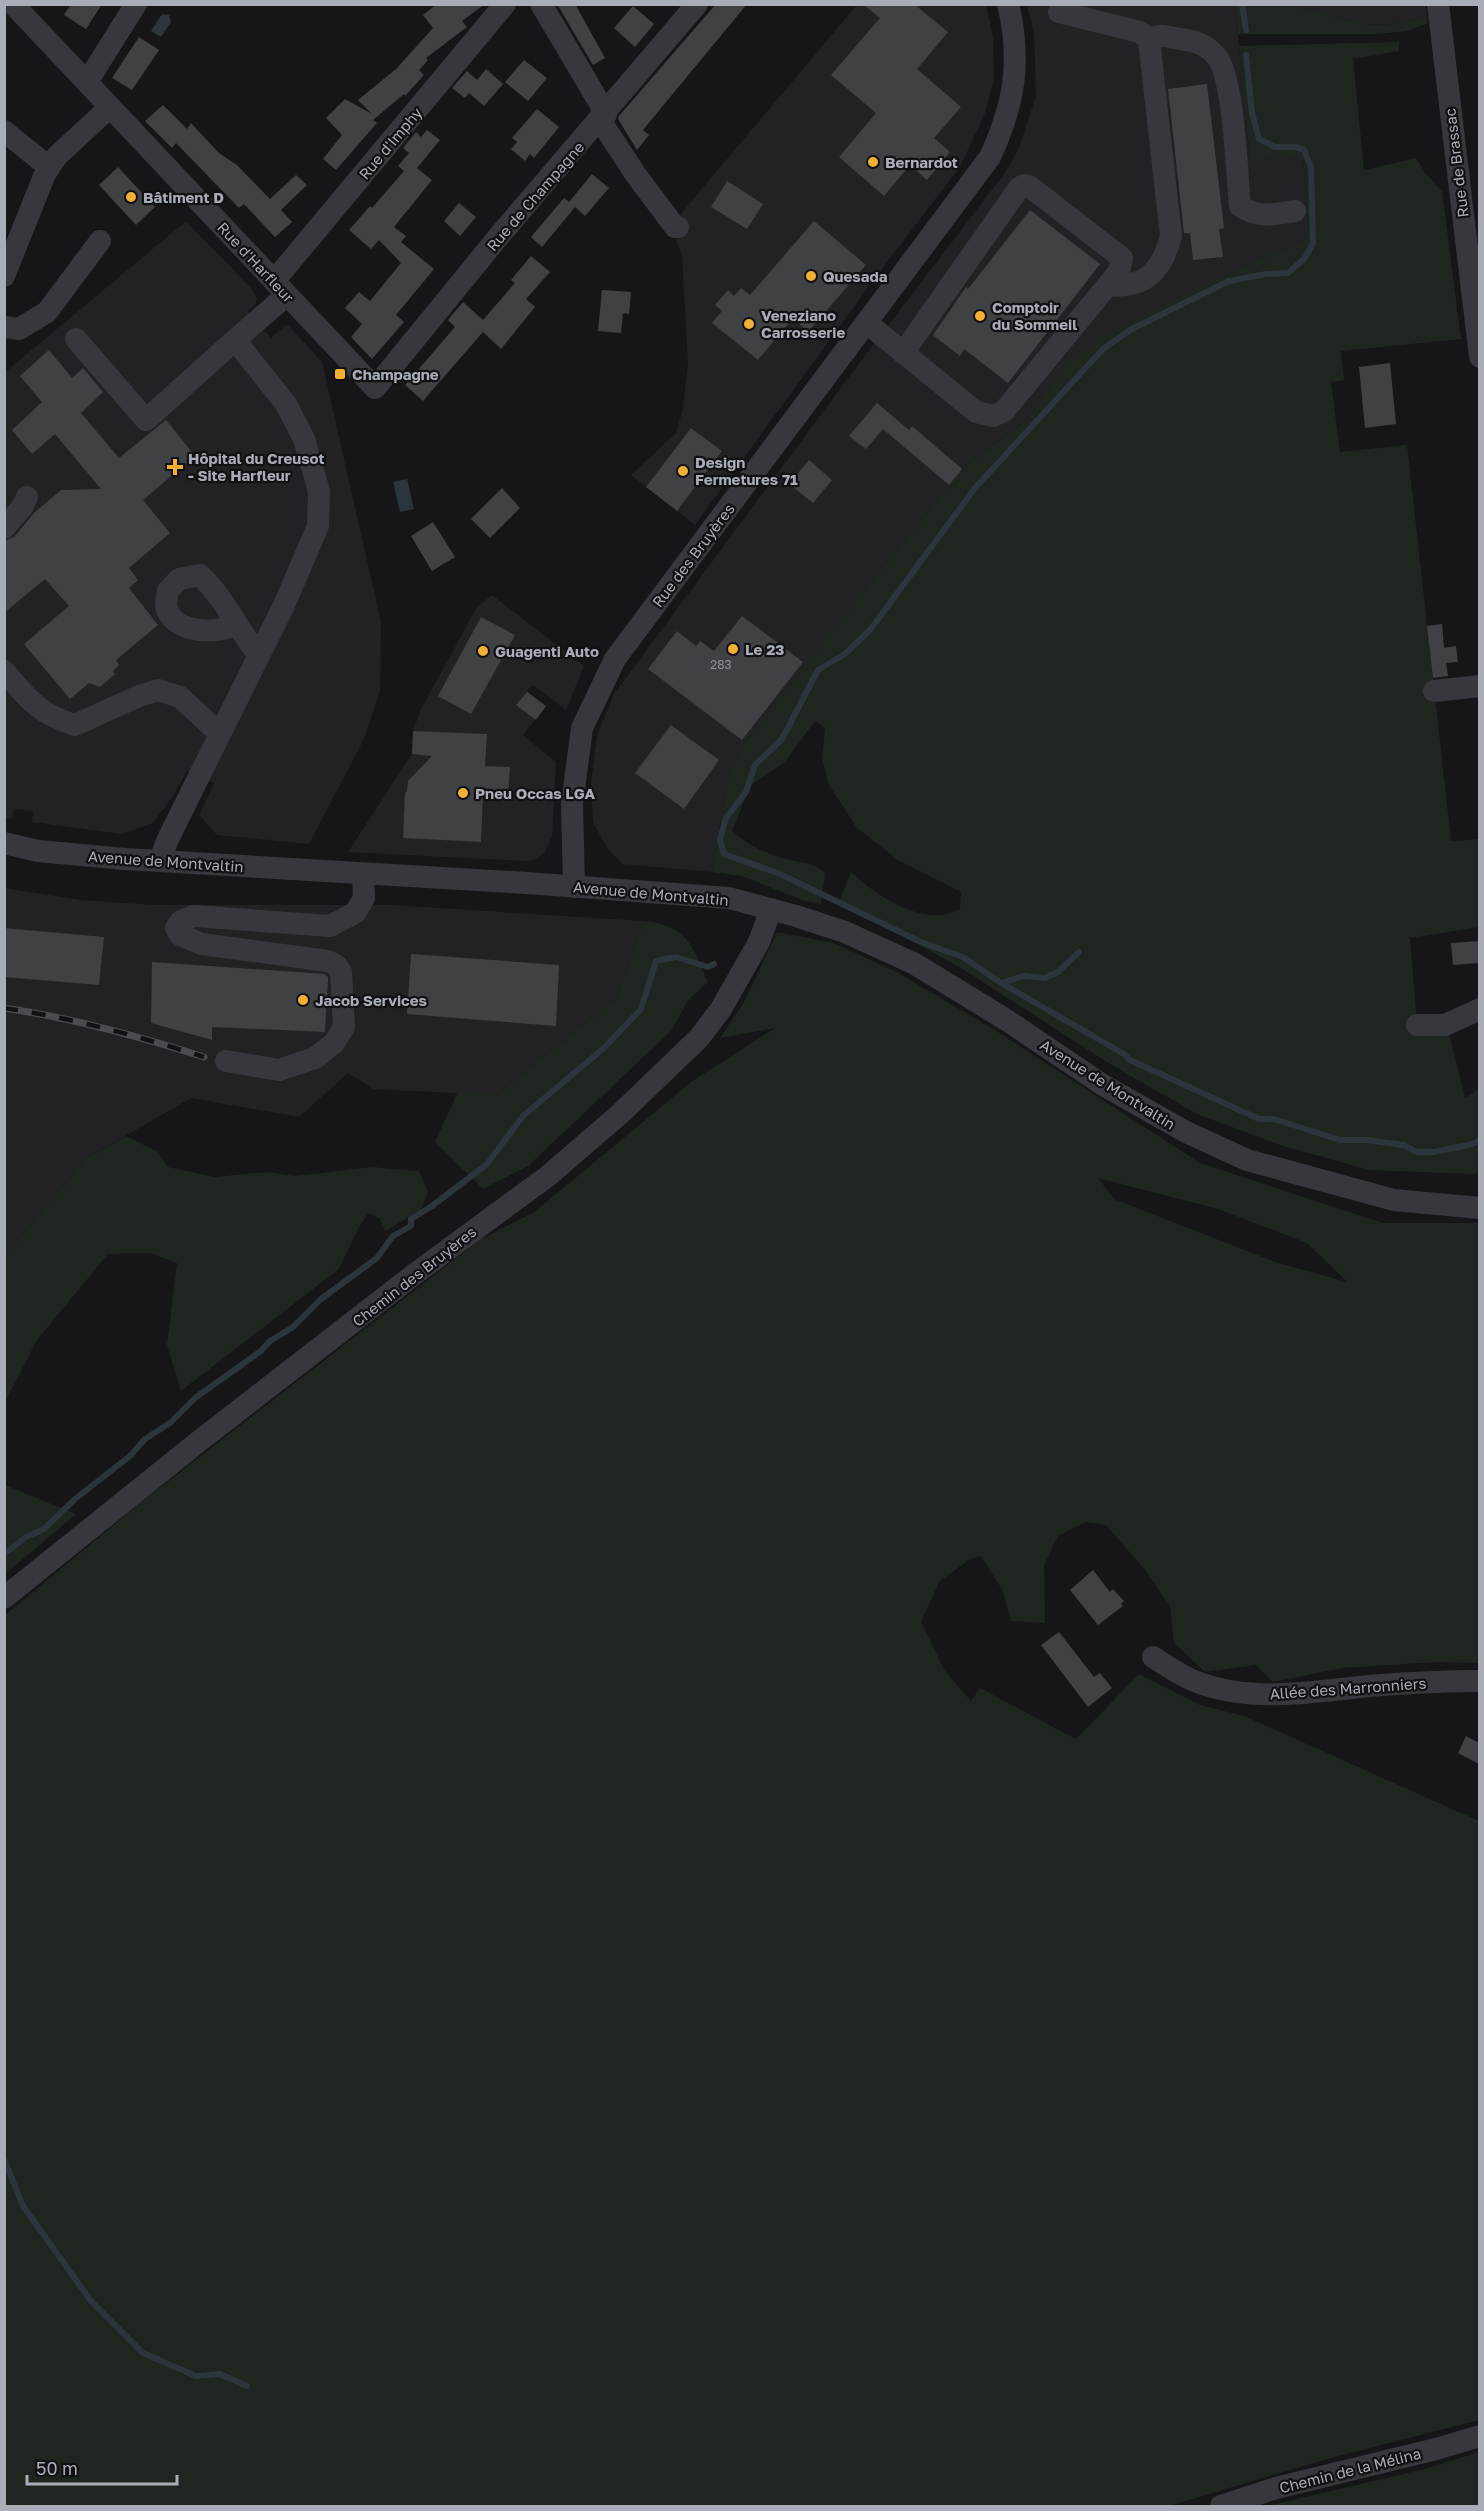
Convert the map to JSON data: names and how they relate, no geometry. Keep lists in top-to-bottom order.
{
  "streets": {
    "street": [
      "Rue d'Imphy",
      "Rue de Brassac",
      "Rue de Champagne",
      "Rue d'Harfleur",
      "Rue des Bruyères",
      "Avenue de Montvaltin",
      "Chemin des Bruyères",
      "Allée des Marronniers",
      "Chemin de la Mélina"
    ]
  },
  "crossings": [
    ["Rue d'Imphy", "Rue d'Harfleur"],
    ["Rue de Champagne", "Rue d'Harfleur"],
    ["Rue des Bruyères", "Avenue de Montvaltin"],
    ["Avenue de Montvaltin", "Chemin des Bruyères"]
  ],
  "places": {
    "other": [
      "Bernardot",
      "Bâtiment D",
      "Quesada",
      "Comptoir du Sommeil",
      "Veneziano Carrosserie",
      "Design Fermetures 71",
      "Le 23",
      "Guagenti Auto",
      "Pneu Occas LGA",
      "Jacob Services"
    ],
    "transit": ["Champagne"],
    "health": ["Hôpital du Creusot - Site Harfleur"]
  },
  "house_numbers": ["283"],
  "scale_bar": "50 m"
}
